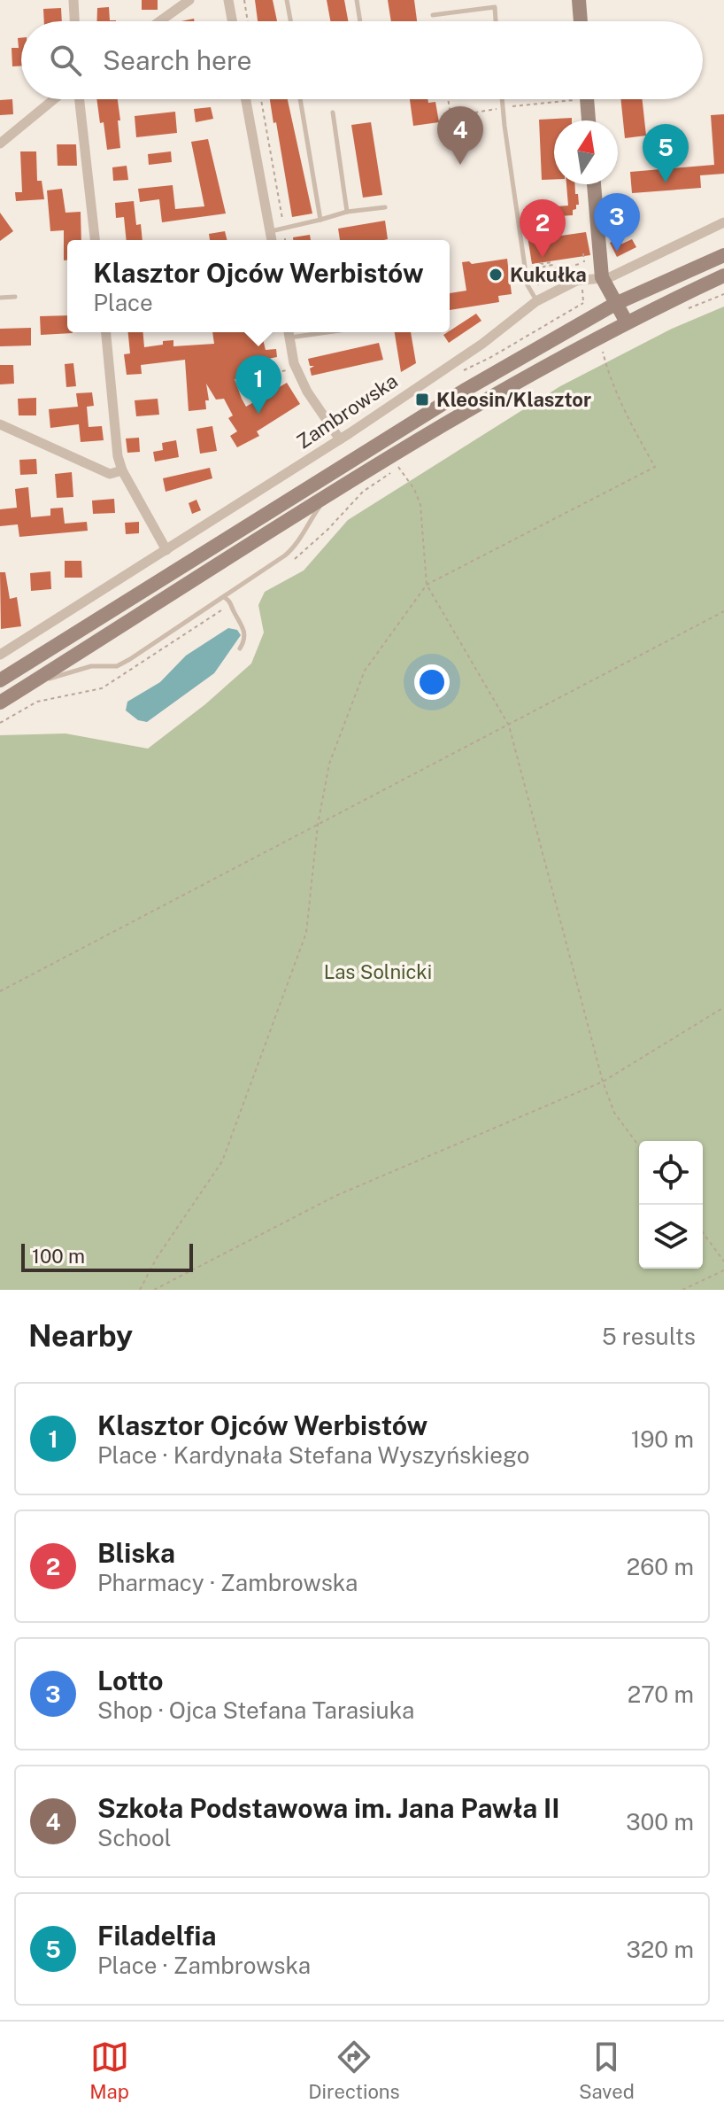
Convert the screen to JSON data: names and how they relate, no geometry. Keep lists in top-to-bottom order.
{
  "streets": {
    "street": ["Zambrowska"]
  },
  "parks": ["Las Solnicki"],
  "places": {
    "other": ["Kukułka"],
    "transit": ["Kleosin/Klasztor"]
  },
  "scale_bar": "100 m",
  "north": "top",
  "page": {
    "search": "Search here",
    "pins": [
      "4",
      "5",
      "3",
      "2",
      "1"
    ],
    "popup": ["Klasztor Ojców Werbistów", "Place"],
    "scale": "100 m",
    "heading": ["Nearby", "5 results"],
    "list": [
      {
        "mark": "1",
        "name": "Klasztor Ojców Werbistów",
        "note": "Place · Kardynała Stefana Wyszyńskiego",
        "value": "190 m"
      },
      {
        "mark": "2",
        "name": "Bliska",
        "note": "Pharmacy · Zambrowska",
        "value": "260 m"
      },
      {
        "mark": "3",
        "name": "Lotto",
        "note": "Shop · Ojca Stefana Tarasiuka",
        "value": "270 m"
      },
      {
        "mark": "4",
        "name": "Szkoła Podstawowa im. Jana Pawła II",
        "note": "School",
        "value": "300 m"
      },
      {
        "mark": "5",
        "name": "Filadelfia",
        "note": "Place · Zambrowska",
        "value": "320 m"
      }
    ],
    "nav": ["Map", "Directions", "Saved"]
  }
}
